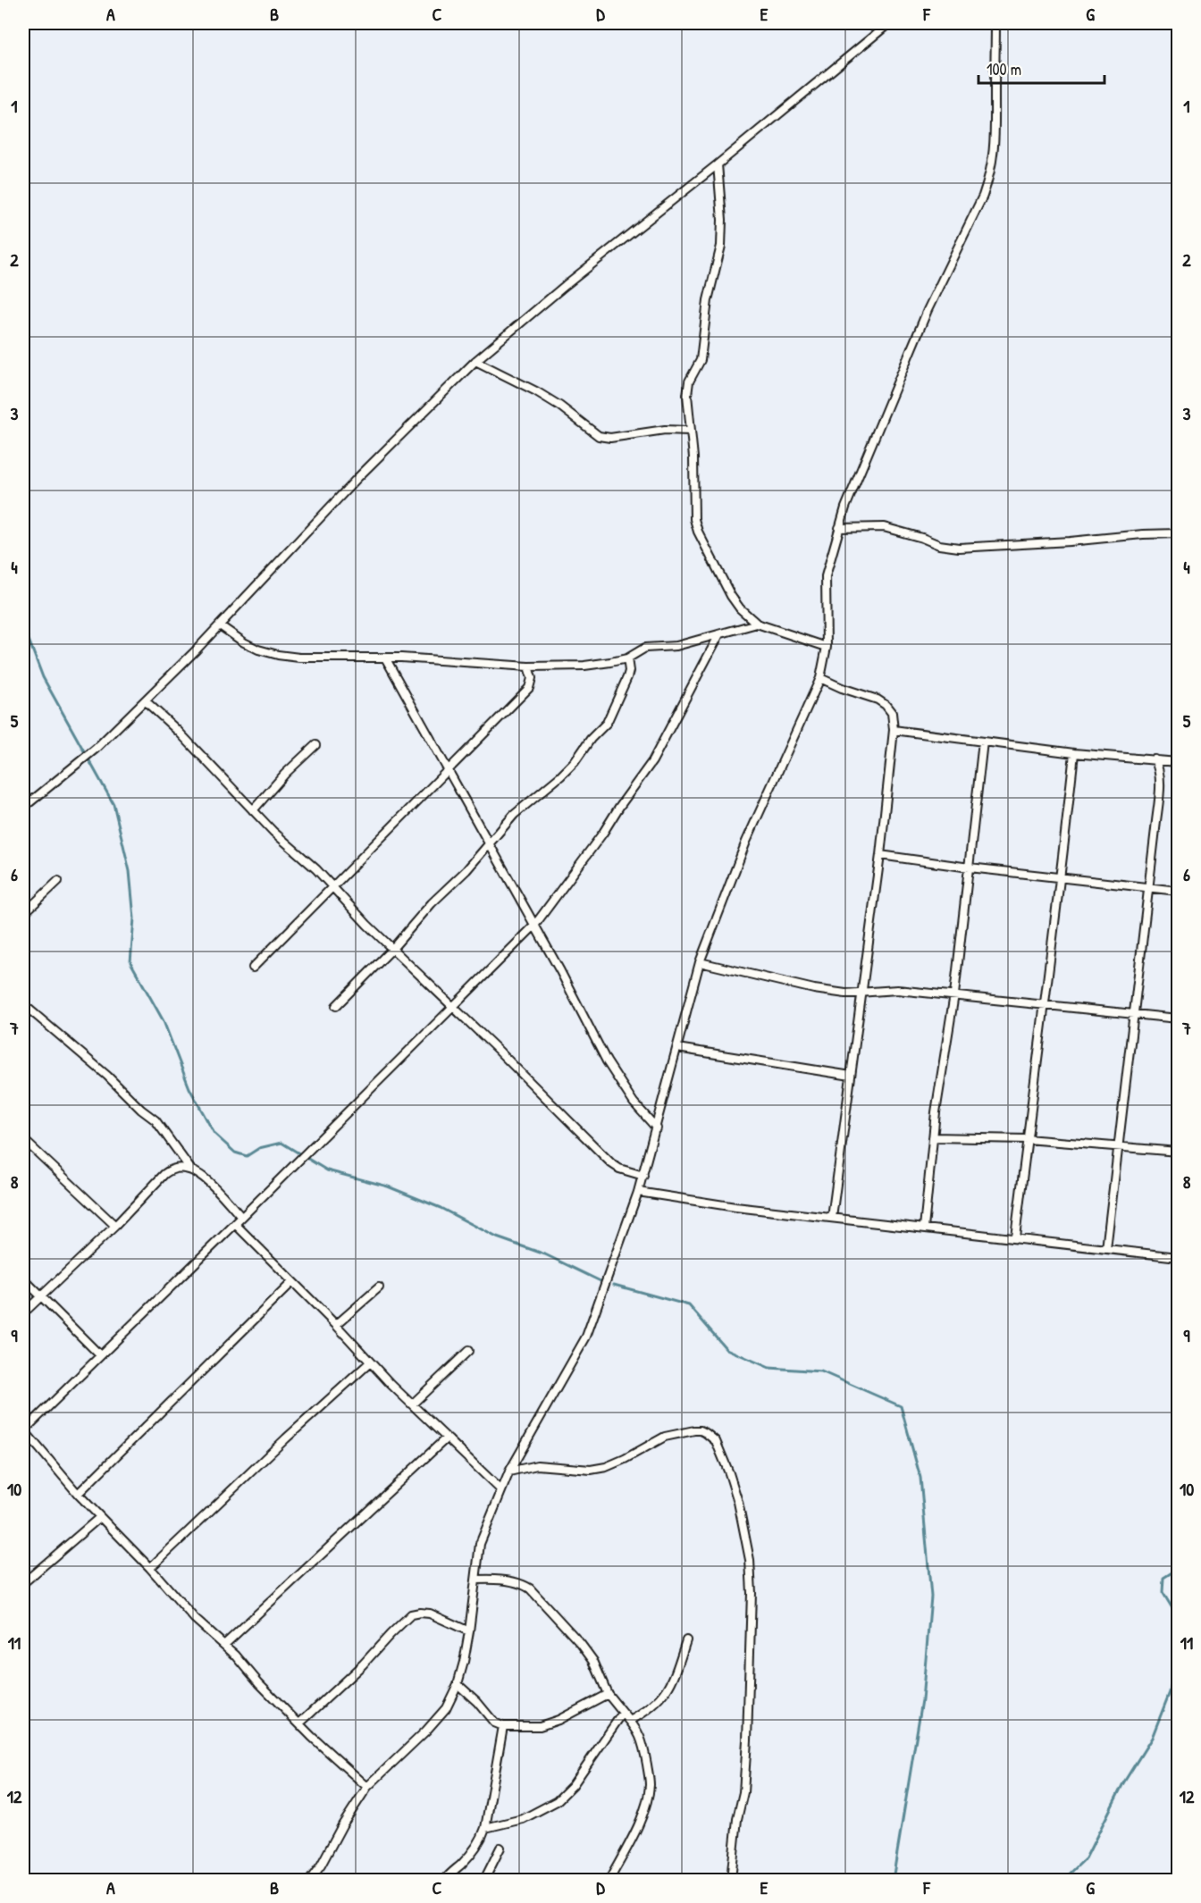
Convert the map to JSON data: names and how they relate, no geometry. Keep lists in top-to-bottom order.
{
  "scale_bar": "100 m",
  "grid": {
    "columns": [
      "A",
      "B",
      "C",
      "D",
      "E",
      "F",
      "G"
    ],
    "rows": [
      "1",
      "2",
      "3",
      "4",
      "5",
      "6",
      "7",
      "8",
      "9",
      "10",
      "11",
      "12"
    ]
  }
}
